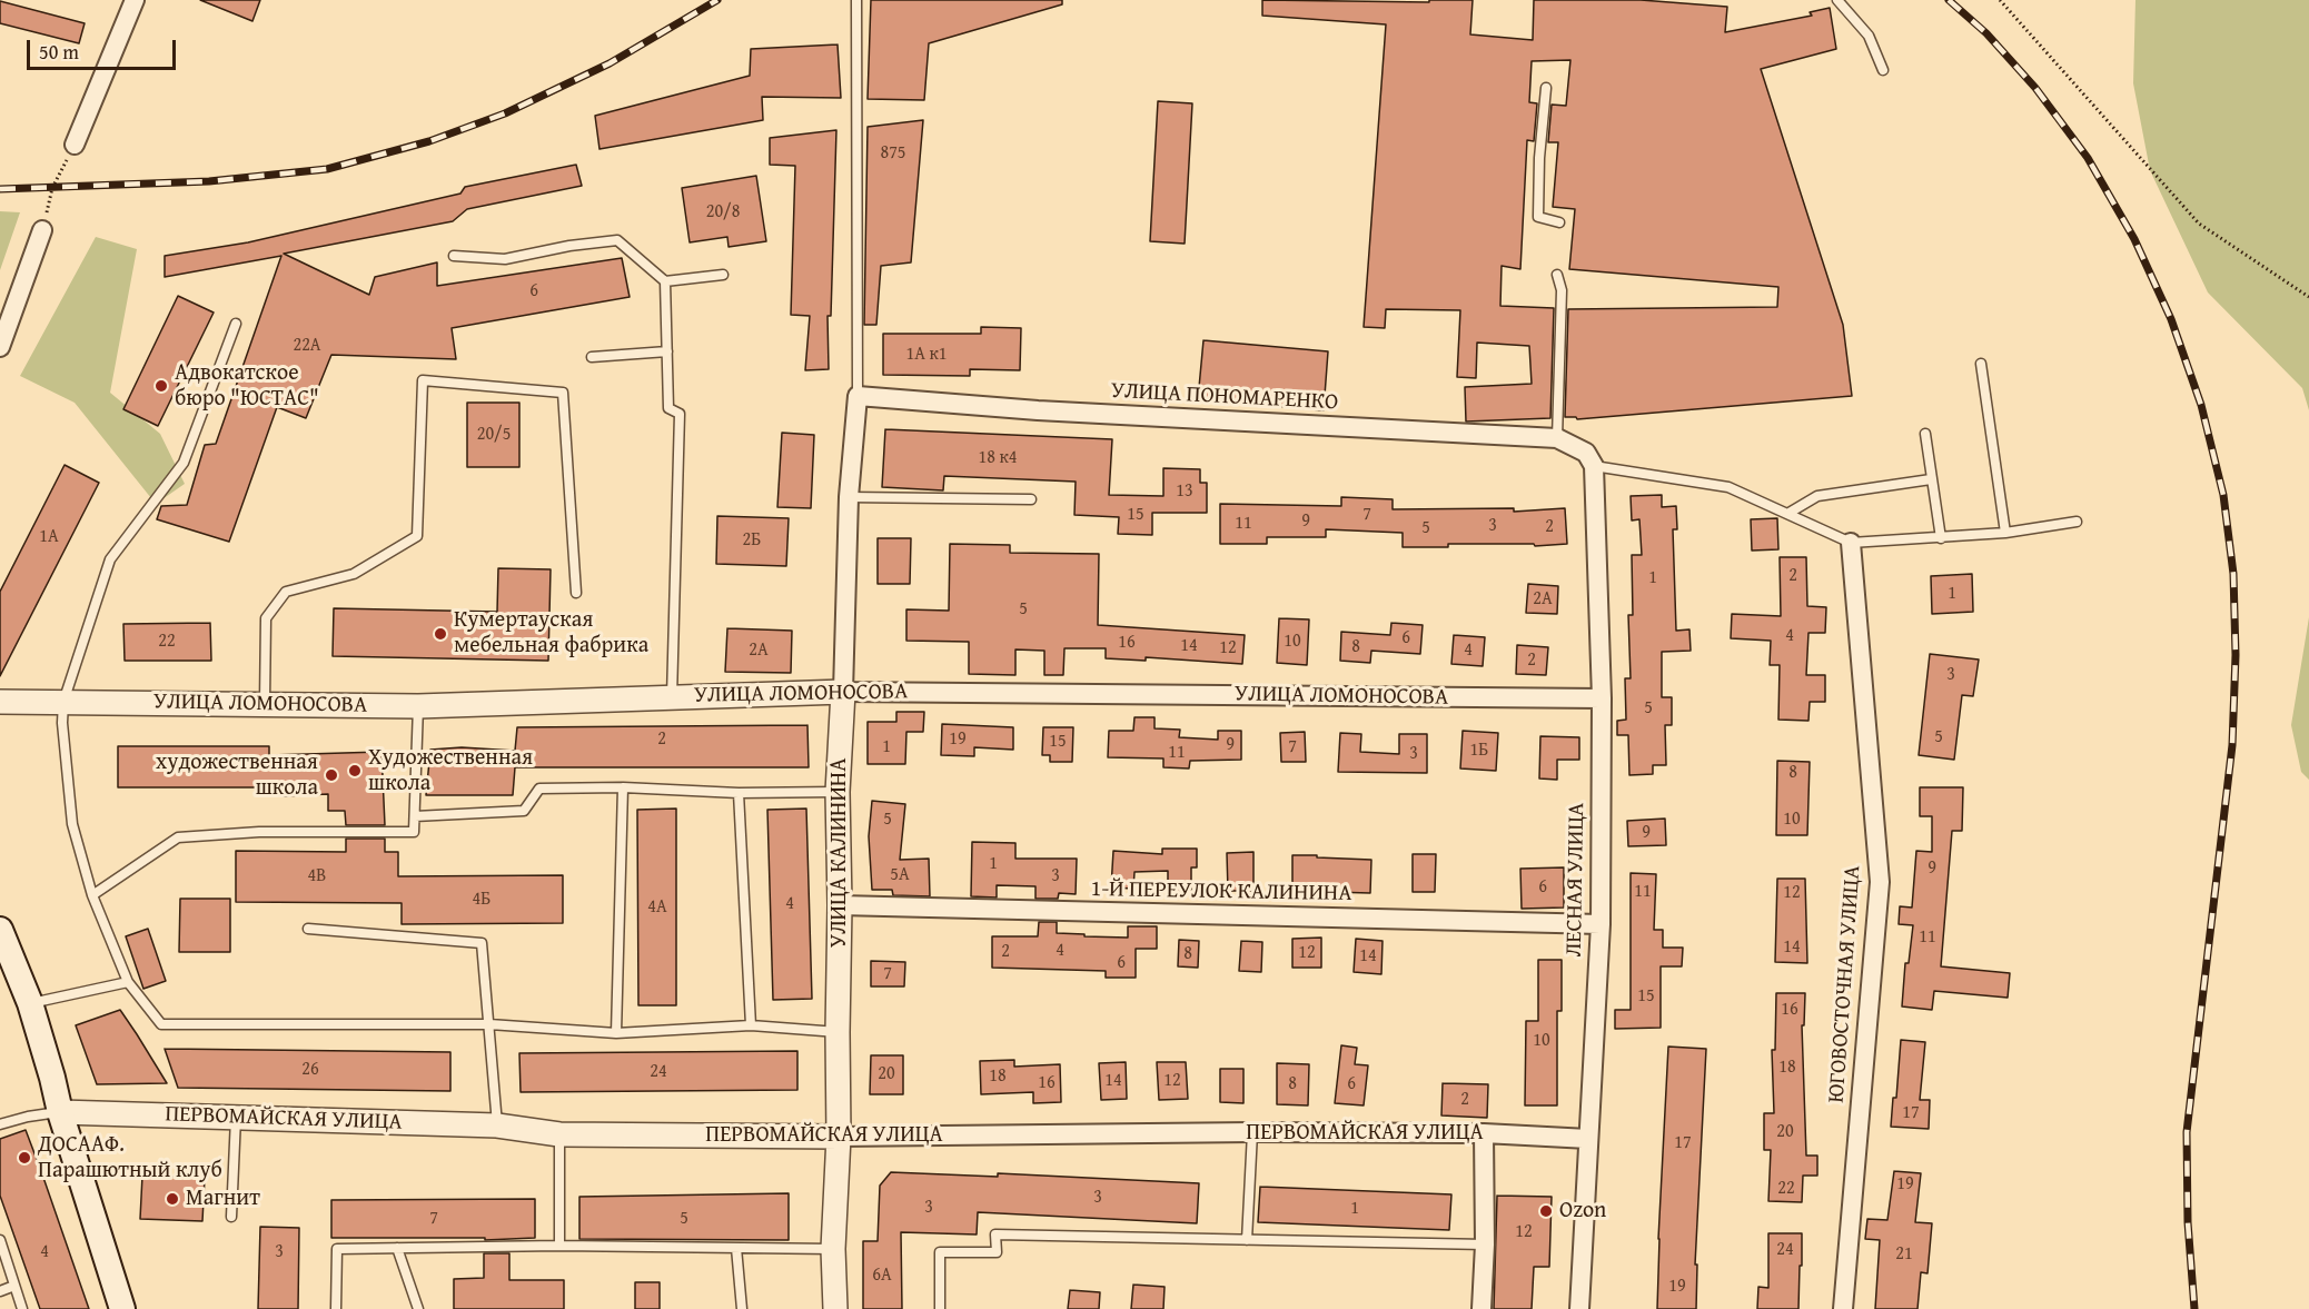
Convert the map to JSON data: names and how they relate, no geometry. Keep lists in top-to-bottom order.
{
  "streets": {
    "street": [
      "УЛИЦА ПОНОМАРЕНКО",
      "УЛИЦА ЛОМОНОСОВА",
      "УЛИЦА КАЛИНИНА",
      "ЛЕСНАЯ УЛИЦА",
      "1-Й ПЕРЕУЛОК КАЛИНИНА",
      "ЮГОВОСТОЧНАЯ УЛИЦА",
      "ПЕРВОМАЙСКАЯ УЛИЦА"
    ]
  },
  "crossings": [
    ["УЛИЦА ПОНОМАРЕНКО", "УЛИЦА КАЛИНИНА"],
    ["УЛИЦА ПОНОМАРЕНКО", "ЛЕСНАЯ УЛИЦА"],
    ["УЛИЦА ЛОМОНОСОВА", "УЛИЦА КАЛИНИНА"],
    ["УЛИЦА ЛОМОНОСОВА", "ЛЕСНАЯ УЛИЦА"],
    ["УЛИЦА КАЛИНИНА", "1-Й ПЕРЕУЛОК КАЛИНИНА"],
    ["УЛИЦА КАЛИНИНА", "ПЕРВОМАЙСКАЯ УЛИЦА"],
    ["ЛЕСНАЯ УЛИЦА", "1-Й ПЕРЕУЛОК КАЛИНИНА"],
    ["ЛЕСНАЯ УЛИЦА", "ПЕРВОМАЙСКАЯ УЛИЦА"]
  ],
  "places": [
    "Адвокатское бюро \"ЮСТАС\"",
    "Кумертауская мебельная фабрика",
    "Художественная школа",
    "художественная школа",
    "ДОСААФ. Парашютный клуб",
    "Магнит",
    "Ozon"
  ],
  "house_numbers": [
    "875",
    "20/8",
    "6",
    "22А",
    "1А к1",
    "20/5",
    "18 к4",
    "13",
    "15",
    "7",
    "9",
    "11",
    "3",
    "2",
    "5",
    "1А",
    "2Б",
    "2",
    "1",
    "1",
    "2А",
    "5",
    "4",
    "6",
    "22",
    "10",
    "16",
    "14",
    "8",
    "12",
    "2А",
    "4",
    "2",
    "3",
    "5",
    "5",
    "2",
    "19",
    "15",
    "9",
    "1",
    "7",
    "1Б",
    "11",
    "3",
    "8",
    "5",
    "10",
    "9",
    "1",
    "9",
    "5А",
    "4В",
    "3",
    "6",
    "11",
    "12",
    "4Б",
    "4",
    "4А",
    "11",
    "14",
    "4",
    "2",
    "12",
    "8",
    "14",
    "6",
    "7",
    "15",
    "16",
    "10",
    "18",
    "26",
    "24",
    "20",
    "18",
    "14",
    "12",
    "16",
    "8",
    "6",
    "2",
    "17",
    "20",
    "17",
    "19",
    "22",
    "3",
    "3",
    "1",
    "7",
    "5",
    "12",
    "24",
    "4",
    "3",
    "21",
    "6А",
    "19"
  ],
  "scale_bar": "50 m"
}
